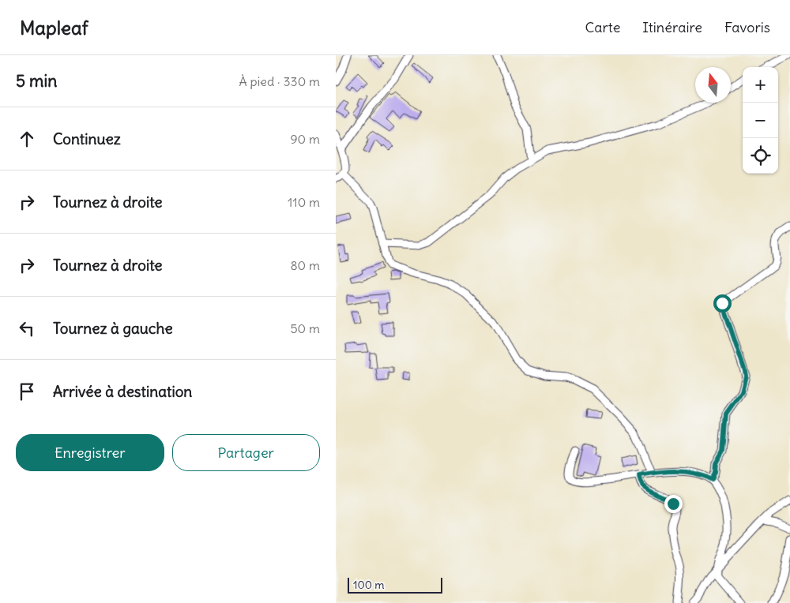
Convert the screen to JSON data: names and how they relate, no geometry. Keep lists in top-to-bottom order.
{
  "scale_bar": "100 m",
  "north": "top",
  "page": {
    "header": "Mapleaf",
    "nav": ["Carte", "Itinéraire", "Favoris"],
    "heading": ["5 min", "À pied · 330 m"],
    "map_buttons": ["+", "−"],
    "list": [
      ["Continuez", "90 m"],
      ["Tournez à droite", "110 m"],
      ["Tournez à droite", "80 m"],
      ["Tournez à gauche", "50 m"],
      "Arrivée à destination"
    ],
    "buttons": ["Enregistrer", "Partager"],
    "scale": "100 m"
  }
}
